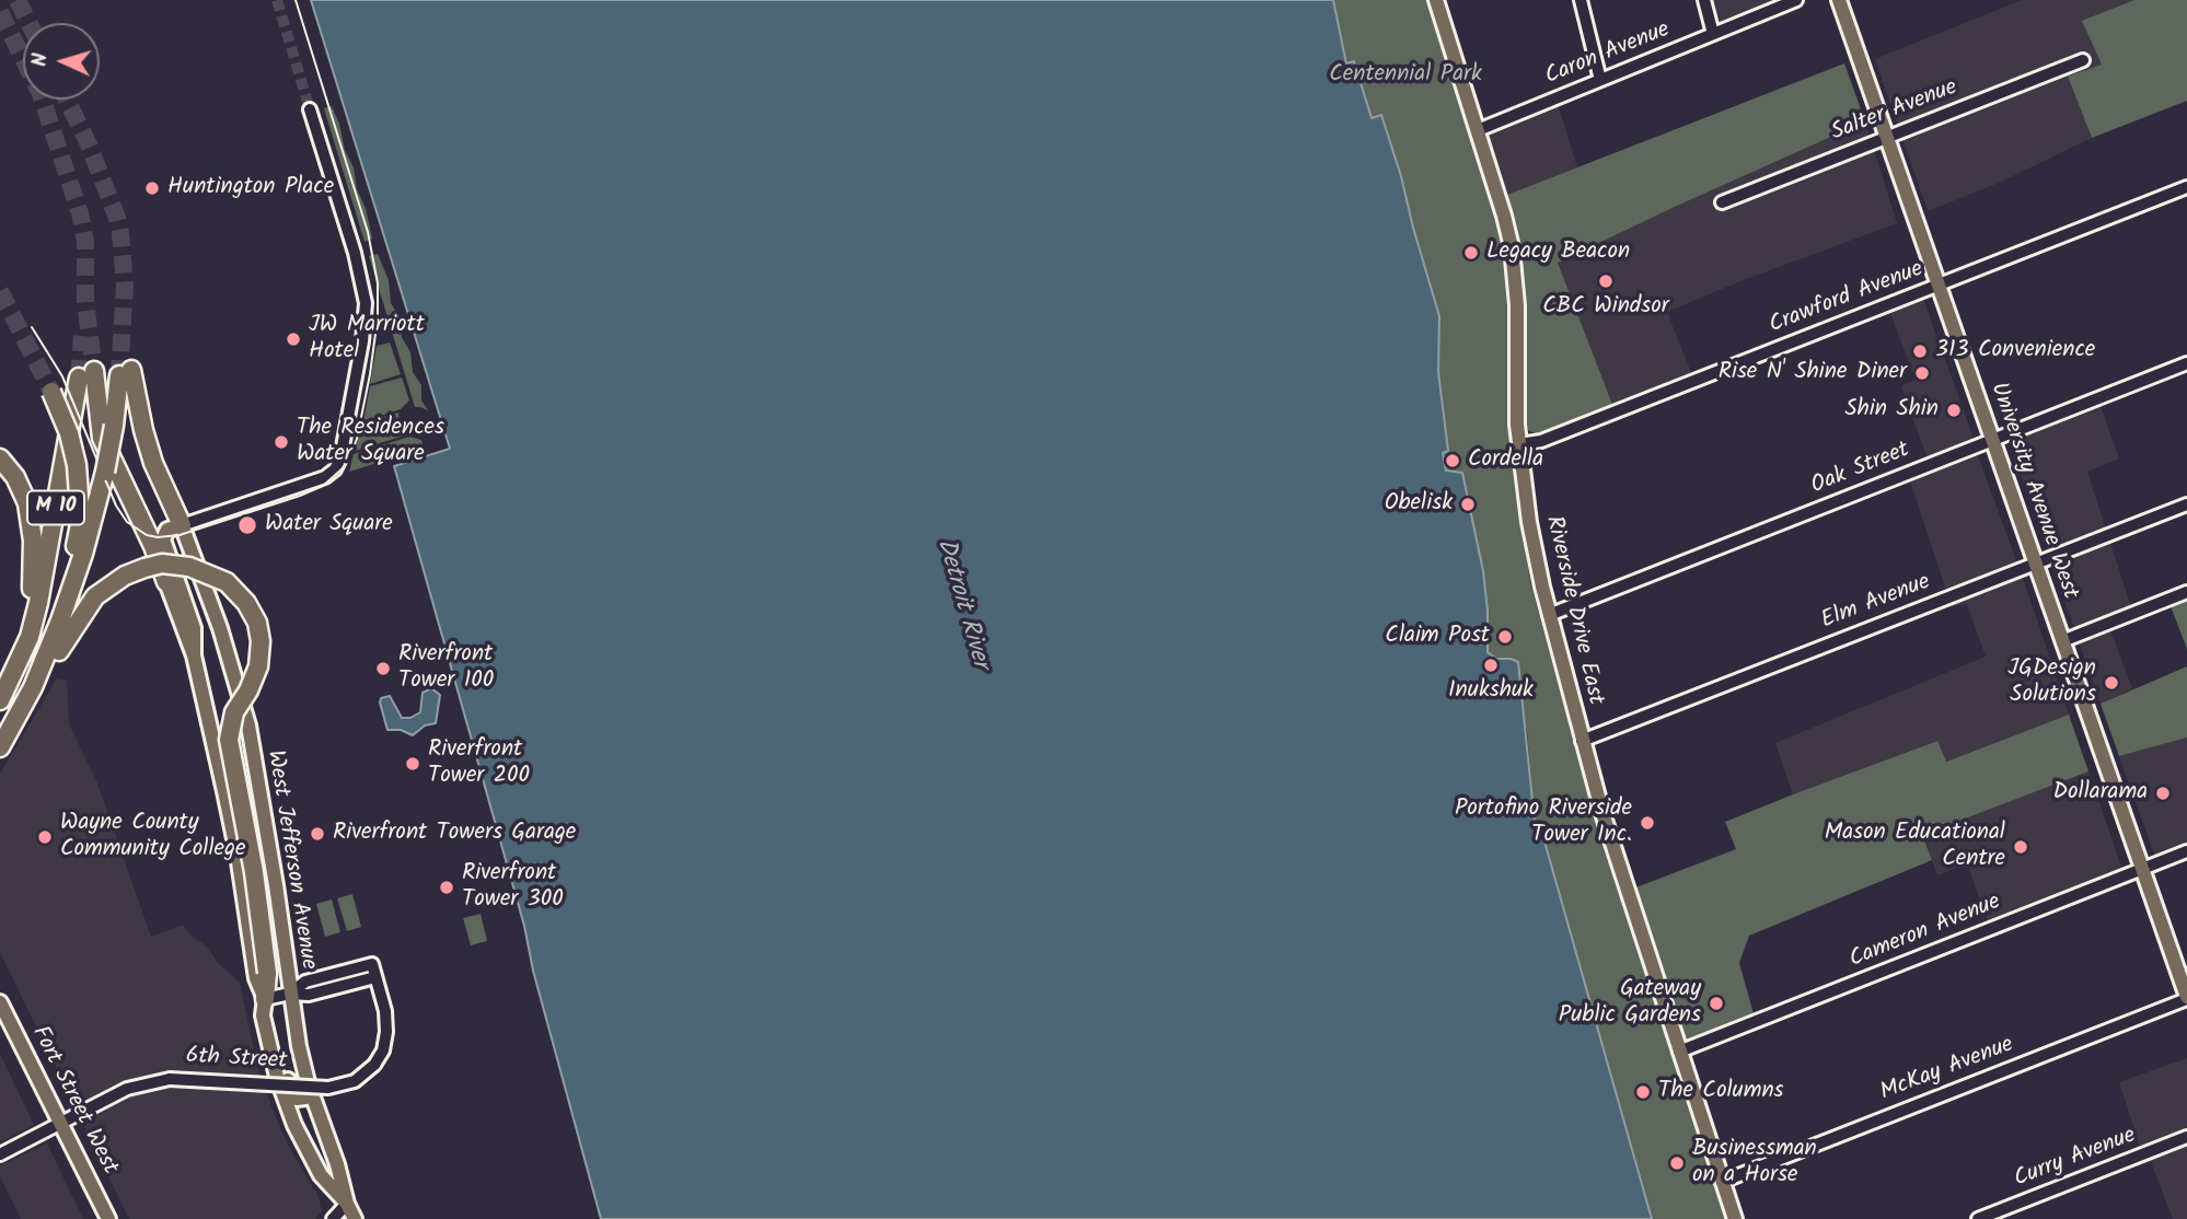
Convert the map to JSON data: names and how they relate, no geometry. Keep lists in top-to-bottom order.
{
  "streets": {
    "highway": ["M 10"],
    "main road": [
      "University Avenue West",
      "Riverside Drive East",
      "West Jefferson Avenue",
      "Fort Street West"
    ],
    "street": [
      "Caron Avenue",
      "Salter Avenue",
      "Crawford Avenue",
      "Oak Street",
      "Elm Avenue",
      "Cameron Avenue",
      "6th Street",
      "McKay Avenue",
      "Curry Avenue"
    ]
  },
  "crossings": [
    ["Caron Avenue", "Riverside Drive East"],
    ["Salter Avenue", "University Avenue West"],
    ["Crawford Avenue", "University Avenue West"],
    ["Crawford Avenue", "Riverside Drive East"],
    ["Oak Street", "University Avenue West"],
    ["Oak Street", "Riverside Drive East"],
    ["University Avenue West", "Elm Avenue"],
    ["University Avenue West", "Cameron Avenue"],
    ["University Avenue West", "McKay Avenue"],
    ["M 10", "West Jefferson Avenue"],
    ["Elm Avenue", "Riverside Drive East"],
    ["Riverside Drive East", "Cameron Avenue"],
    ["Riverside Drive East", "McKay Avenue"],
    ["West Jefferson Avenue", "6th Street"],
    ["6th Street", "Fort Street West"]
  ],
  "water": ["Detroit River"],
  "parks": ["Centennial Park"],
  "places": [
    "Huntington Place",
    "Legacy Beacon",
    "CBC Windsor",
    "JW Marriott Hotel",
    "313 Convenience",
    "Rise N' Shine Diner",
    "Shin Shin",
    "The Residences Water Square",
    "Cordella",
    "Obelisk",
    "Water Square",
    "Claim Post",
    "Inukshuk",
    "Riverfront Tower 100",
    "JGDesign Solutions",
    "Riverfront Tower 200",
    "Dollarama",
    "Portofino Riverside Tower Inc.",
    "Riverfront Towers Garage",
    "Wayne County Community College",
    "Mason Educational Centre",
    "Riverfront Tower 300",
    "Gateway Public Gardens",
    "The Columns",
    "Businessman on a Horse"
  ],
  "north": "left"
}
